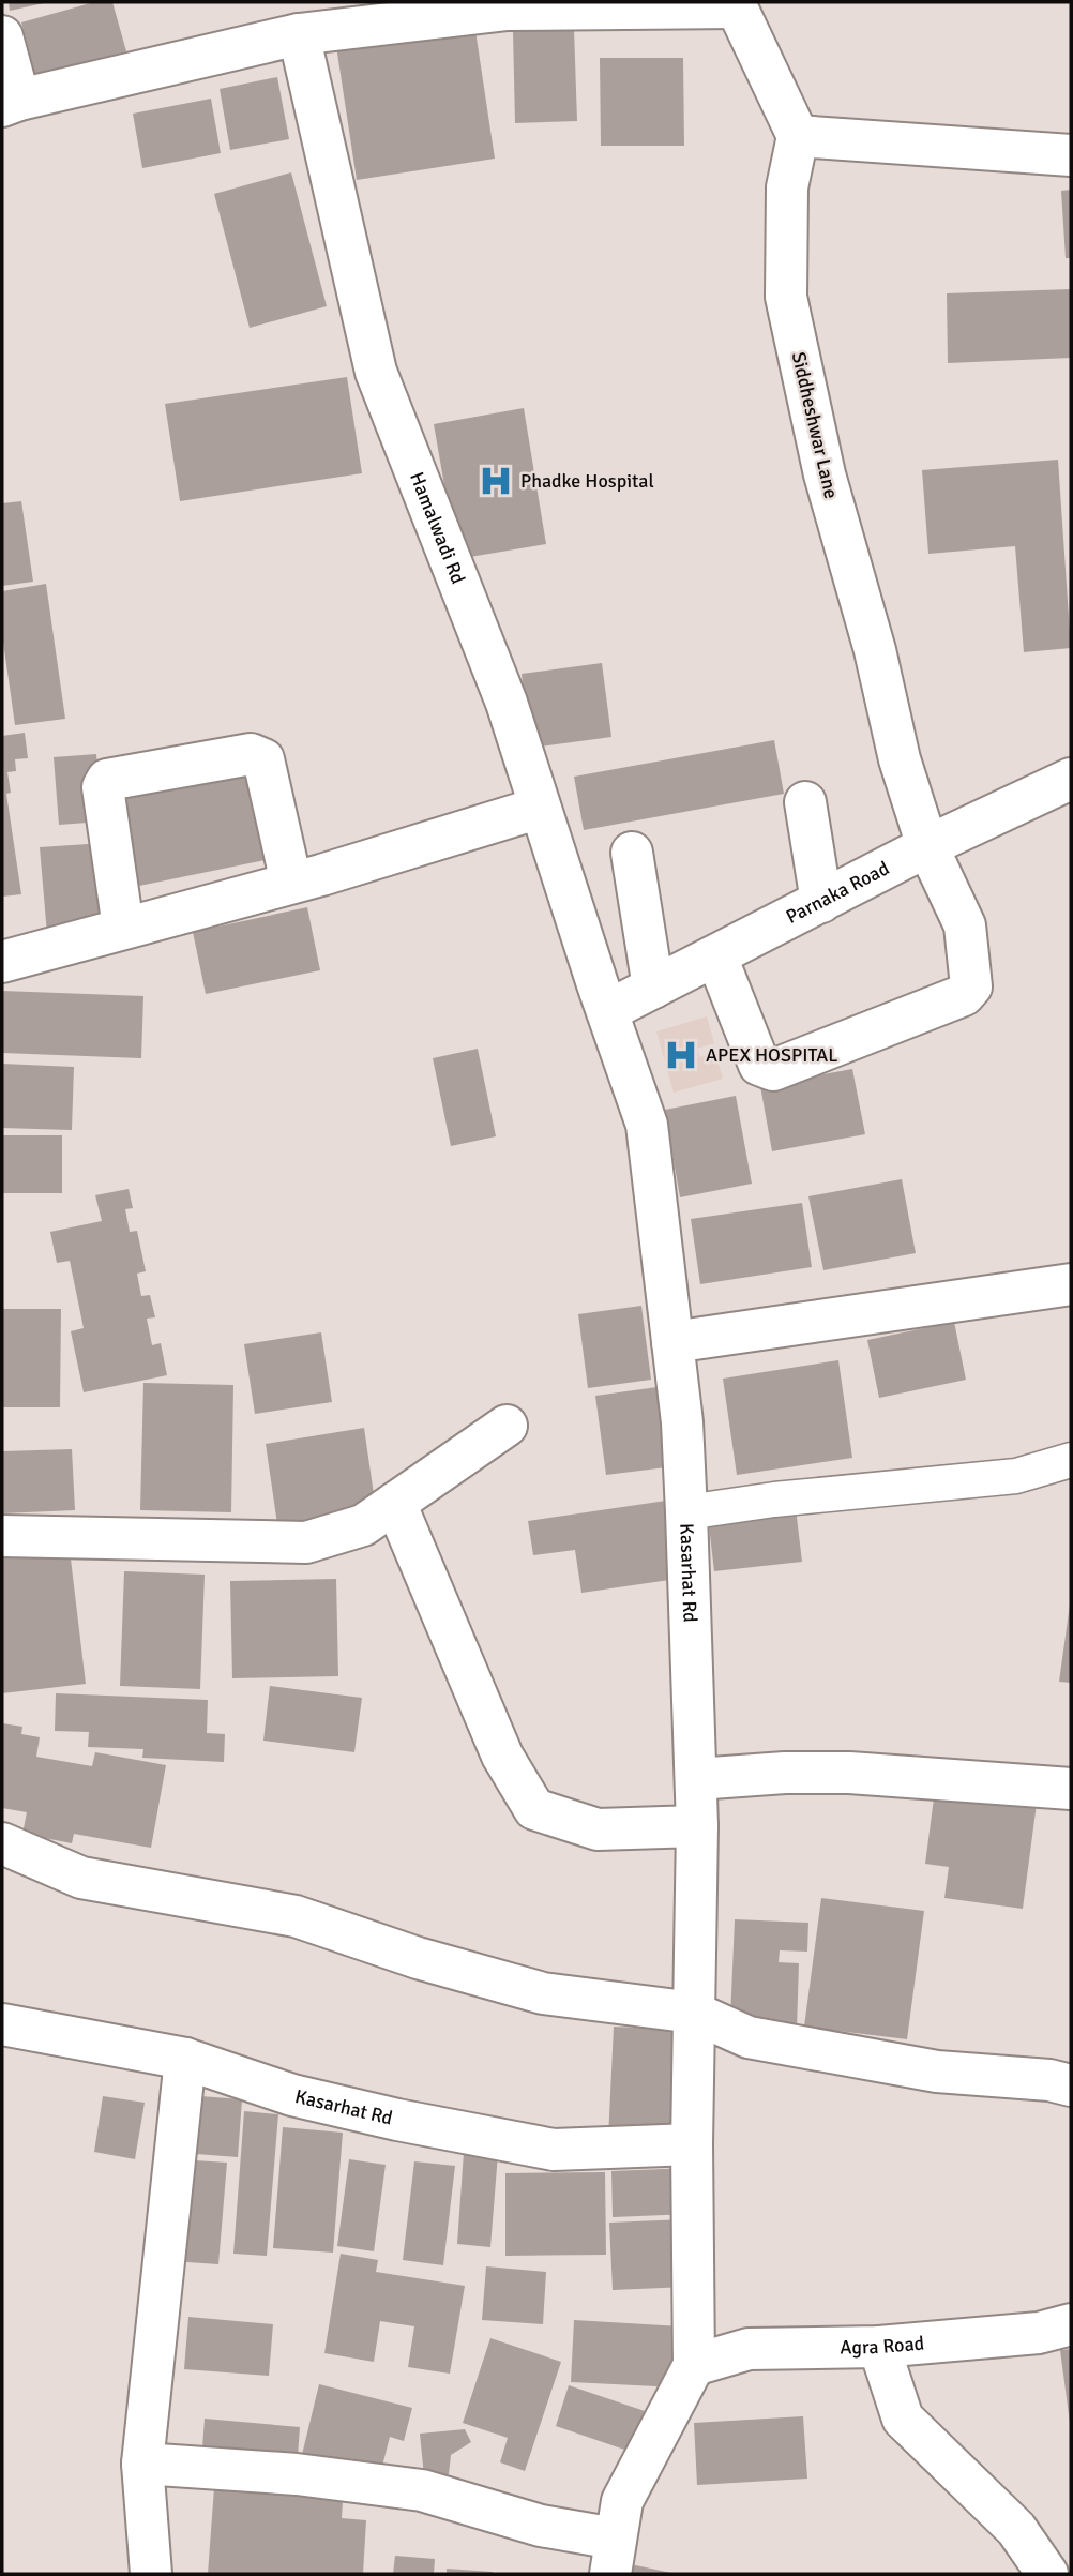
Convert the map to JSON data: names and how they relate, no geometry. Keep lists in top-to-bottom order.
{
  "streets": {
    "street": [
      "Siddheshwar Lane",
      "Hamalwadi Rd",
      "Parnaka Road",
      "Kasarhat Rd",
      "Agra Road"
    ]
  },
  "crossings": [
    ["Siddheshwar Lane", "Parnaka Road"],
    ["Hamalwadi Rd", "Parnaka Road"],
    ["Hamalwadi Rd", "Kasarhat Rd"],
    ["Parnaka Road", "Kasarhat Rd"],
    ["Kasarhat Rd", "Agra Road"]
  ],
  "places": {
    "hospital": ["Phadke Hospital", "APEX HOSPITAL"]
  }
}
